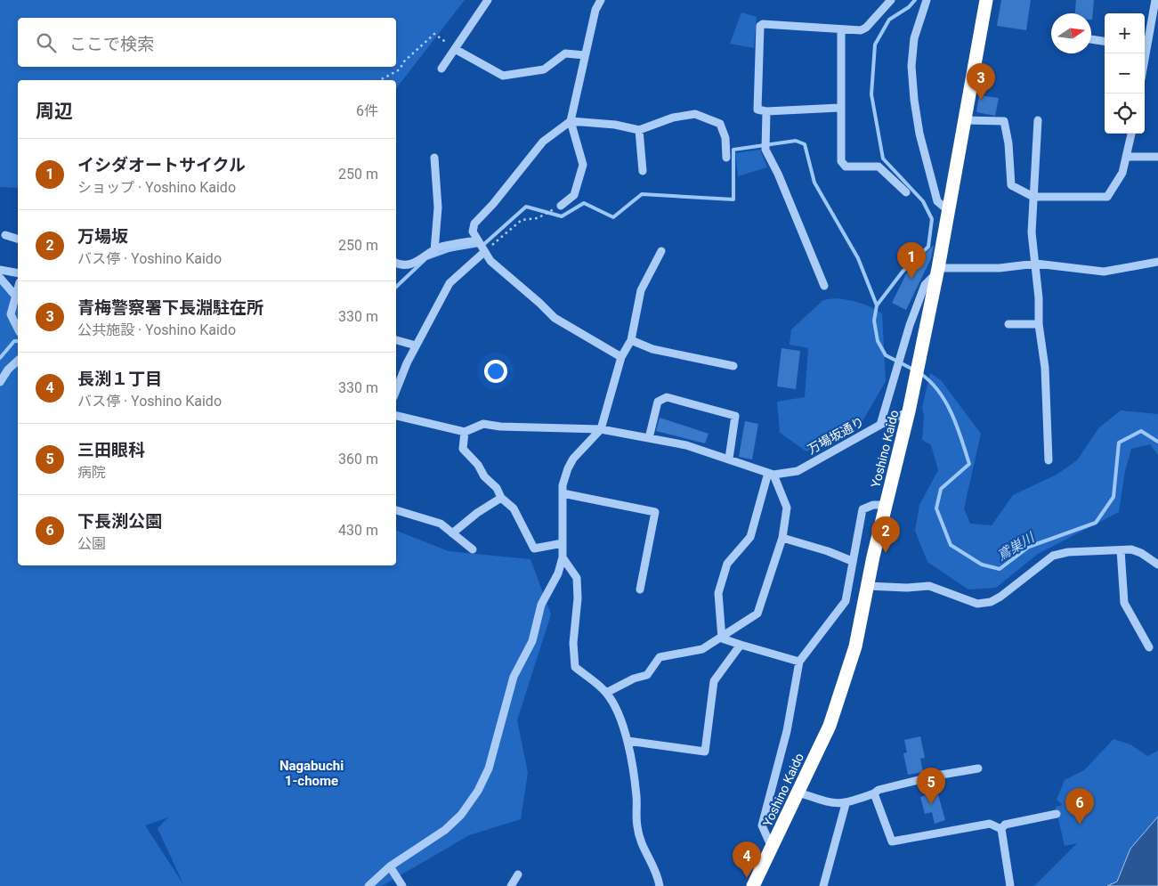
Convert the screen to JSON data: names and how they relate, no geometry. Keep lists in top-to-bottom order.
{
  "streets": {
    "highway": ["Yoshino Kaido"],
    "street": ["万場坂通り"]
  },
  "crossings": [
    ["万場坂通り", "Yoshino Kaido"]
  ],
  "districts": ["Nagabuchi 1-chome"],
  "water": ["鳶巣川"],
  "north": "right",
  "page": {
    "map_buttons": ["+", "−"],
    "search": "ここで検索",
    "pins": [
      "3",
      "1",
      "2",
      "5",
      "6",
      "4"
    ],
    "heading": ["周辺", "6件"],
    "list": [
      {
        "mark": "1",
        "name": "イシダオートサイクル",
        "note": "ショップ · Yoshino Kaido",
        "value": "250 m"
      },
      {
        "mark": "2",
        "name": "万場坂",
        "note": "バス停 · Yoshino Kaido",
        "value": "250 m"
      },
      {
        "mark": "3",
        "name": "青梅警察署下長淵駐在所",
        "note": "公共施設 · Yoshino Kaido",
        "value": "330 m"
      },
      {
        "mark": "4",
        "name": "長渕１丁目",
        "note": "バス停 · Yoshino Kaido",
        "value": "330 m"
      },
      {
        "mark": "5",
        "name": "三田眼科",
        "note": "病院",
        "value": "360 m"
      },
      {
        "mark": "6",
        "name": "下長渕公園",
        "note": "公園",
        "value": "430 m"
      }
    ]
  }
}
